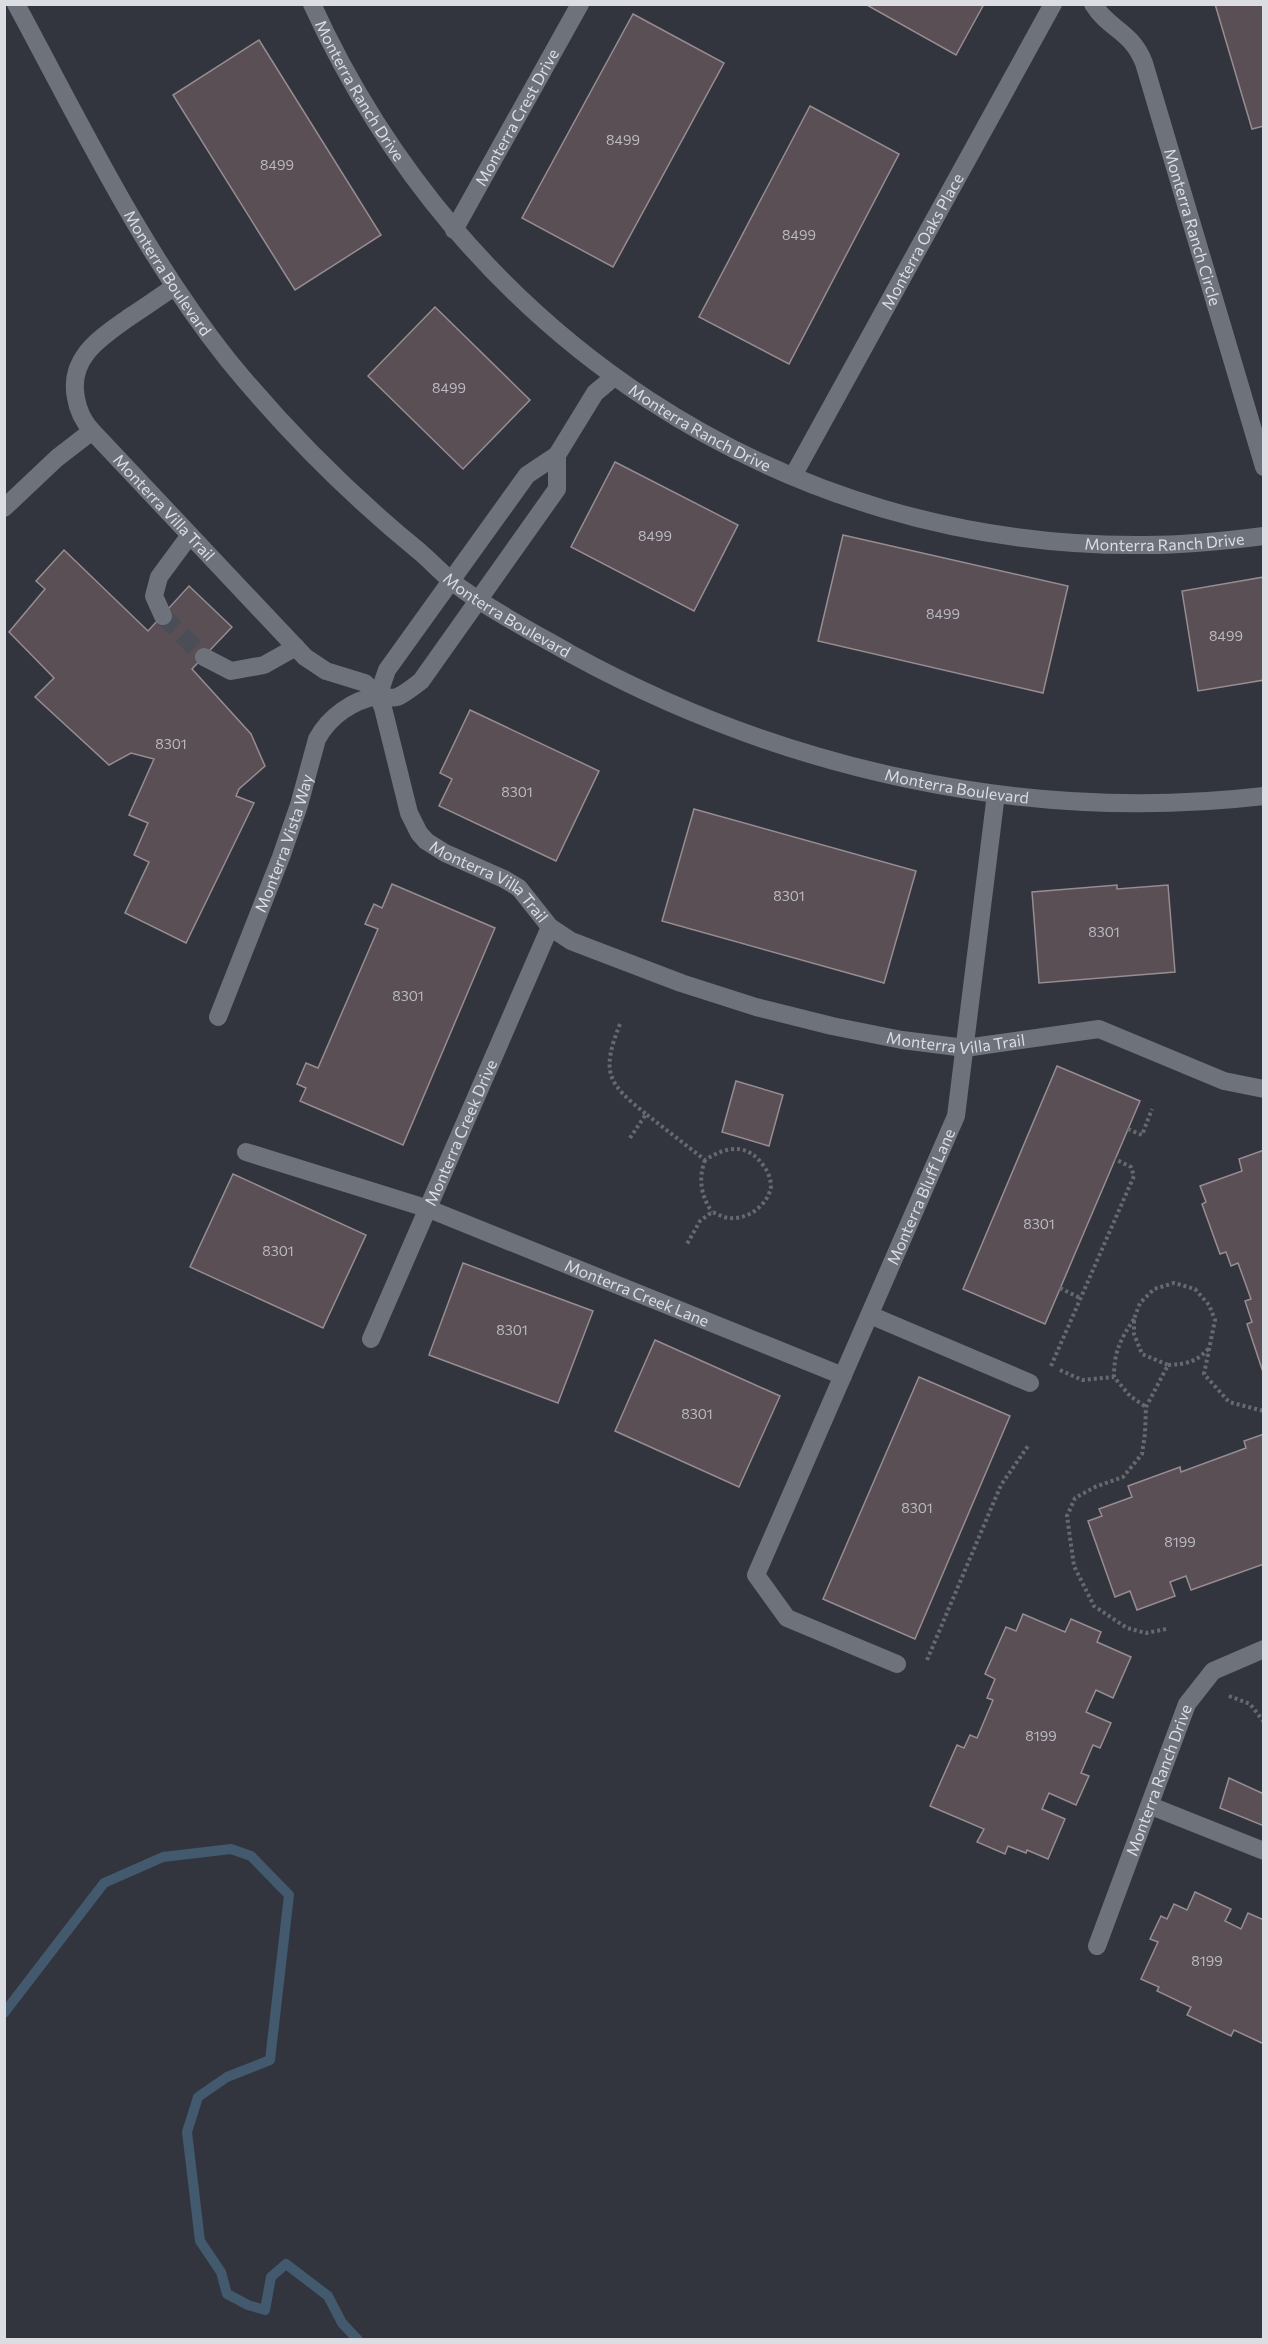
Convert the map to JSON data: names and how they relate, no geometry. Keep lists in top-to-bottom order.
{
  "streets": {
    "street": [
      "Monterra Ranch Drive",
      "Monterra Crest Drive",
      "Monterra Ranch Circle",
      "Monterra Oaks Place",
      "Monterra Boulevard",
      "Monterra Villa Trail",
      "Monterra Vista Way",
      "Monterra Creek Drive",
      "Monterra Bluff Lane",
      "Monterra Creek Lane"
    ]
  },
  "crossings": [
    ["Monterra Ranch Drive", "Monterra Crest Drive"],
    ["Monterra Ranch Drive", "Monterra Oaks Place"],
    ["Monterra Boulevard", "Monterra Villa Trail"],
    ["Monterra Boulevard", "Monterra Vista Way"],
    ["Monterra Boulevard", "Monterra Bluff Lane"],
    ["Monterra Villa Trail", "Monterra Vista Way"],
    ["Monterra Villa Trail", "Monterra Creek Drive"],
    ["Monterra Villa Trail", "Monterra Bluff Lane"],
    ["Monterra Creek Drive", "Monterra Creek Lane"],
    ["Monterra Bluff Lane", "Monterra Creek Lane"]
  ],
  "house_numbers": [
    "8499",
    "8499",
    "8499",
    "8499",
    "8499",
    "8499",
    "8499",
    "8301",
    "8301",
    "8301",
    "8301",
    "8301",
    "8301",
    "8301",
    "8301",
    "8301",
    "8301",
    "8199",
    "8199",
    "8199"
  ]
}
